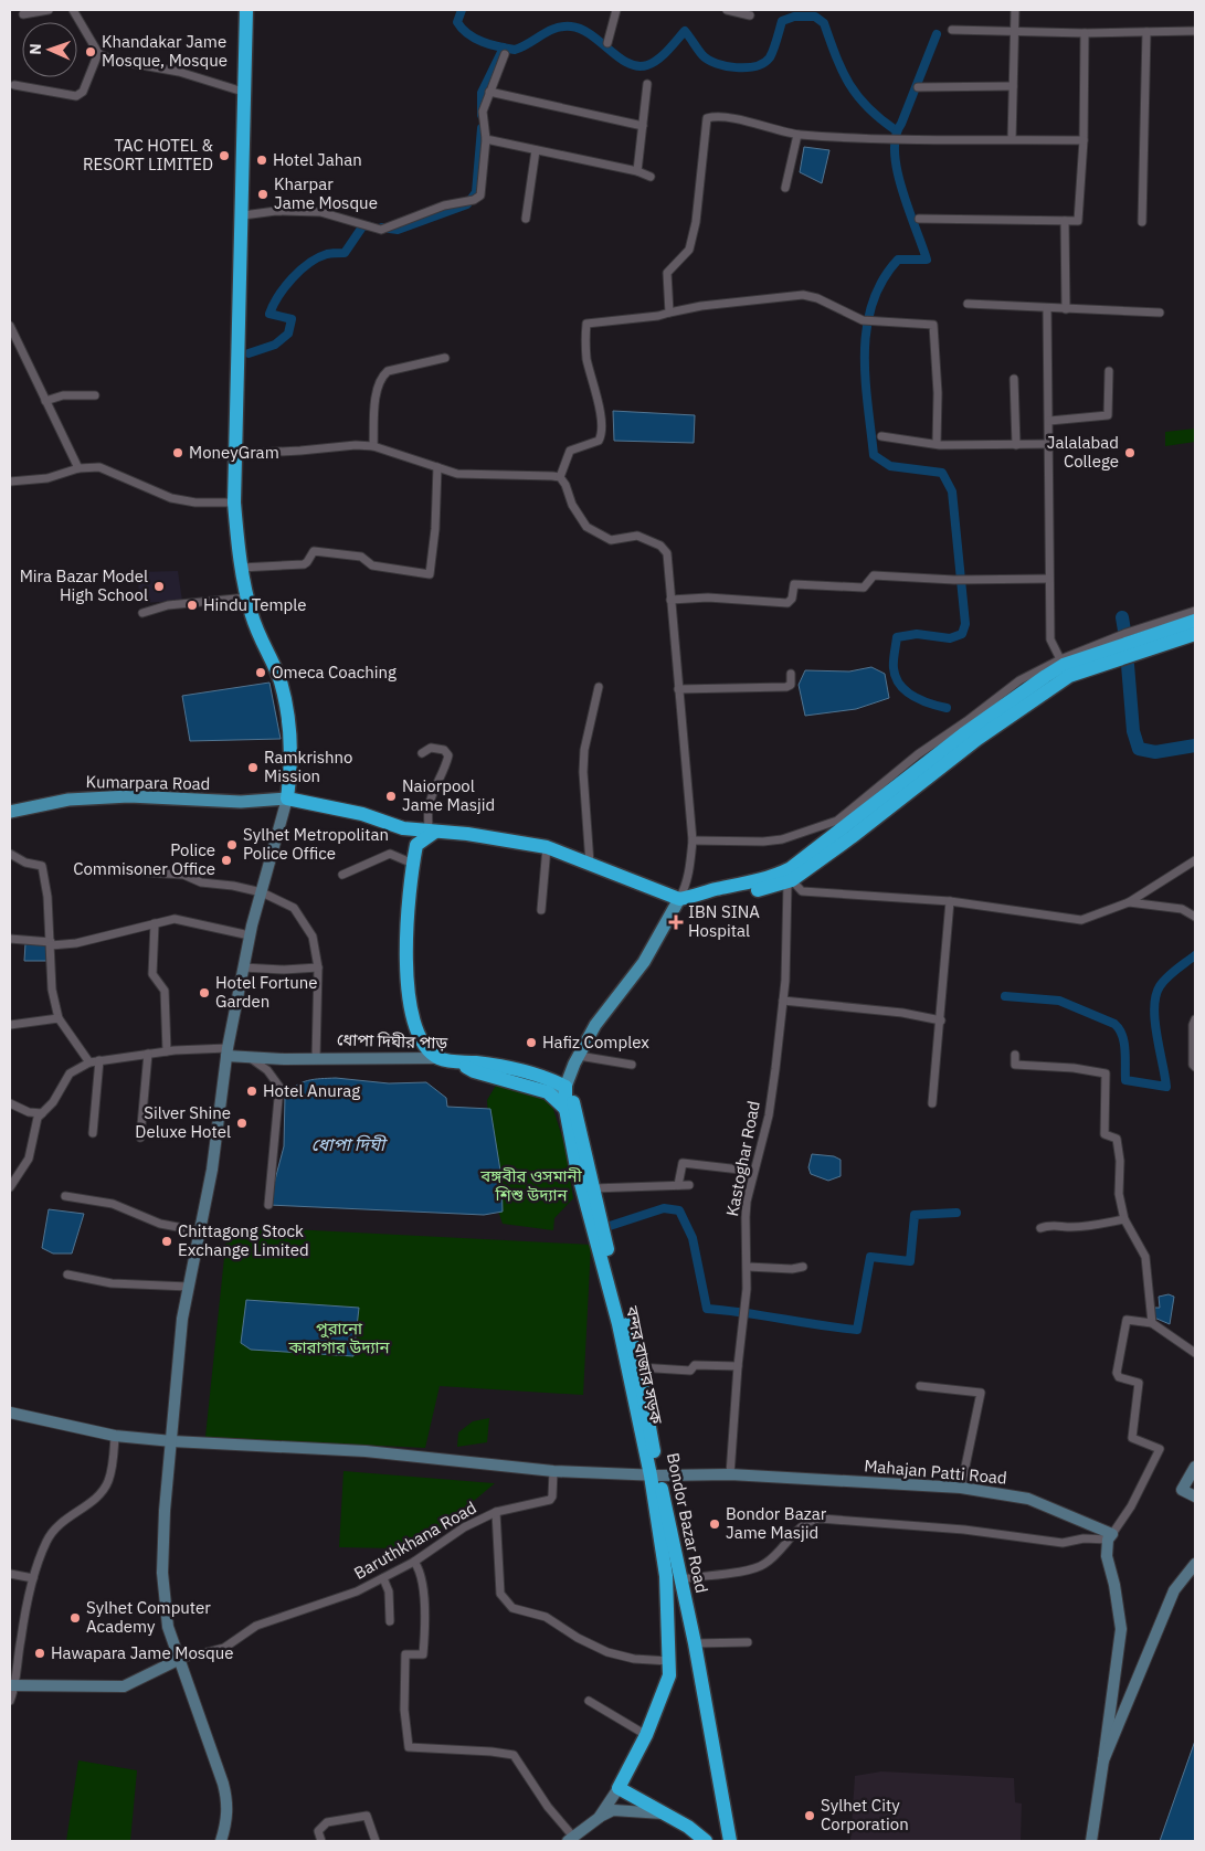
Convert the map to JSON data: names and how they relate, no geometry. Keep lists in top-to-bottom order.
{
  "streets": {
    "highway": ["ধোপা দিঘীর পাড়", "বন্দর বাজার সড়ক", "Bondor Bazar Road"],
    "main road": ["Kumarpara Road", "Mahajan Patti Road"],
    "street": ["Kastoghar Road", "Baruthkhana Road"]
  },
  "crossings": [
    ["ধোপা দিঘীর পাড়", "বন্দর বাজার সড়ক"],
    ["ধোপা দিঘীর পাড়", "Bondor Bazar Road"],
    ["Kastoghar Road", "Mahajan Patti Road"],
    ["বন্দর বাজার সড়ক", "Mahajan Patti Road"],
    ["বন্দর বাজার সড়ক", "Bondor Bazar Road"],
    ["Mahajan Patti Road", "Bondor Bazar Road"],
    ["Mahajan Patti Road", "Baruthkhana Road"]
  ],
  "water": ["ধোপা দিঘী"],
  "parks": ["বঙ্গবীর ওসমানী শিশু উদ্যান", "পুরানো কারাগার উদ্যান"],
  "places": {
    "other": [
      "Khandakar Jame Mosque, Mosque",
      "TAC HOTEL & RESORT LIMITED",
      "Hotel Jahan",
      "Kharpar Jame Mosque",
      "MoneyGram",
      "Jalalabad College",
      "Mira Bazar Model High School",
      "Hindu Temple",
      "Omeca Coaching",
      "Ramkrishno Mission",
      "Naiorpool Jame Masjid",
      "Sylhet Metropolitan Police Office",
      "Police Commisoner Office",
      "Hotel Fortune Garden",
      "Hafiz Complex",
      "Hotel Anurag",
      "Silver Shine Deluxe Hotel",
      "Chittagong Stock Exchange Limited",
      "Bondor Bazar Jame Masjid",
      "Sylhet Computer Academy",
      "Hawapara Jame Mosque",
      "Sylhet City Corporation"
    ],
    "health": ["IBN SINA Hospital"]
  },
  "north": "left"
}
